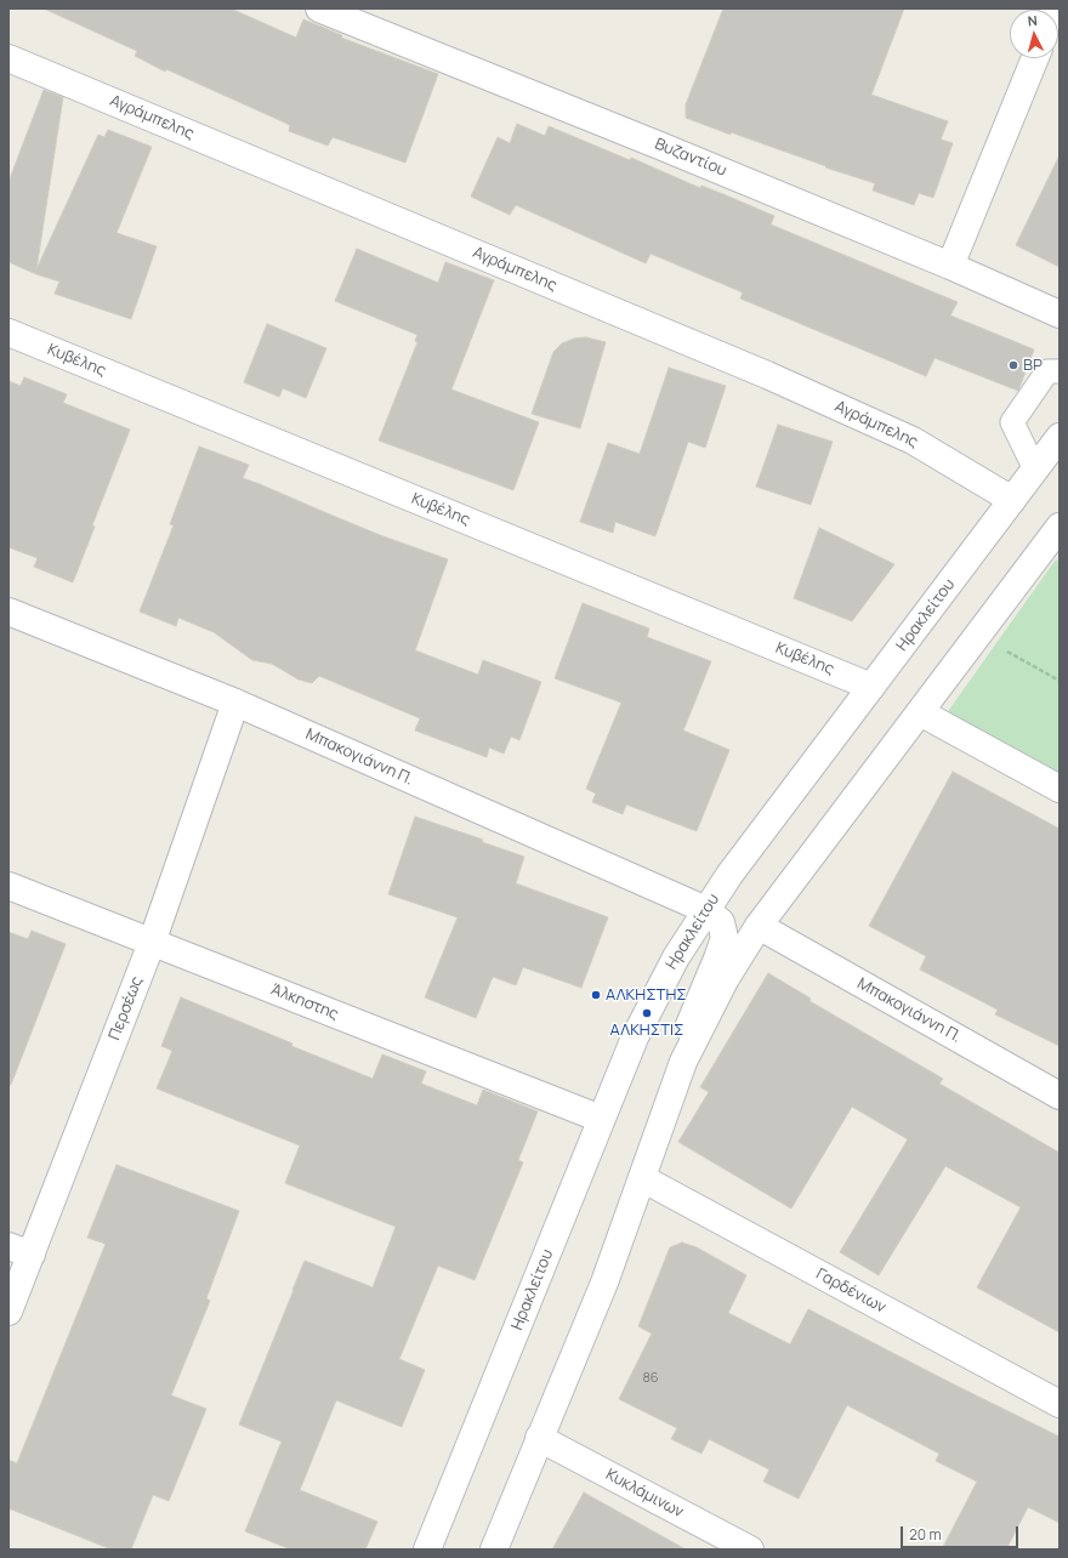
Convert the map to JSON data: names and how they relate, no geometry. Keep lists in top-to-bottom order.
{
  "streets": {
    "street": [
      "Αγράμπελης",
      "Βυζαντίου",
      "Κυβέλης",
      "Ηρακλείτου",
      "Μπακογιάννη Π.",
      "Άλκηστης",
      "Περσέως",
      "Γαρδένιων",
      "Κυκλάμινων"
    ]
  },
  "crossings": [
    ["Αγράμπελης", "Ηρακλείτου"],
    ["Κυβέλης", "Ηρακλείτου"],
    ["Ηρακλείτου", "Μπακογιάννη Π."],
    ["Ηρακλείτου", "Άλκηστης"],
    ["Μπακογιάννη Π.", "Περσέως"],
    ["Άλκηστης", "Περσέως"]
  ],
  "places": ["BP", "ΑΛΚΗΣΤΗΣ", "ΑΛΚΗΣΤΙΣ"],
  "house_numbers": ["86"],
  "scale_bar": "20 m",
  "north": "top"
}
